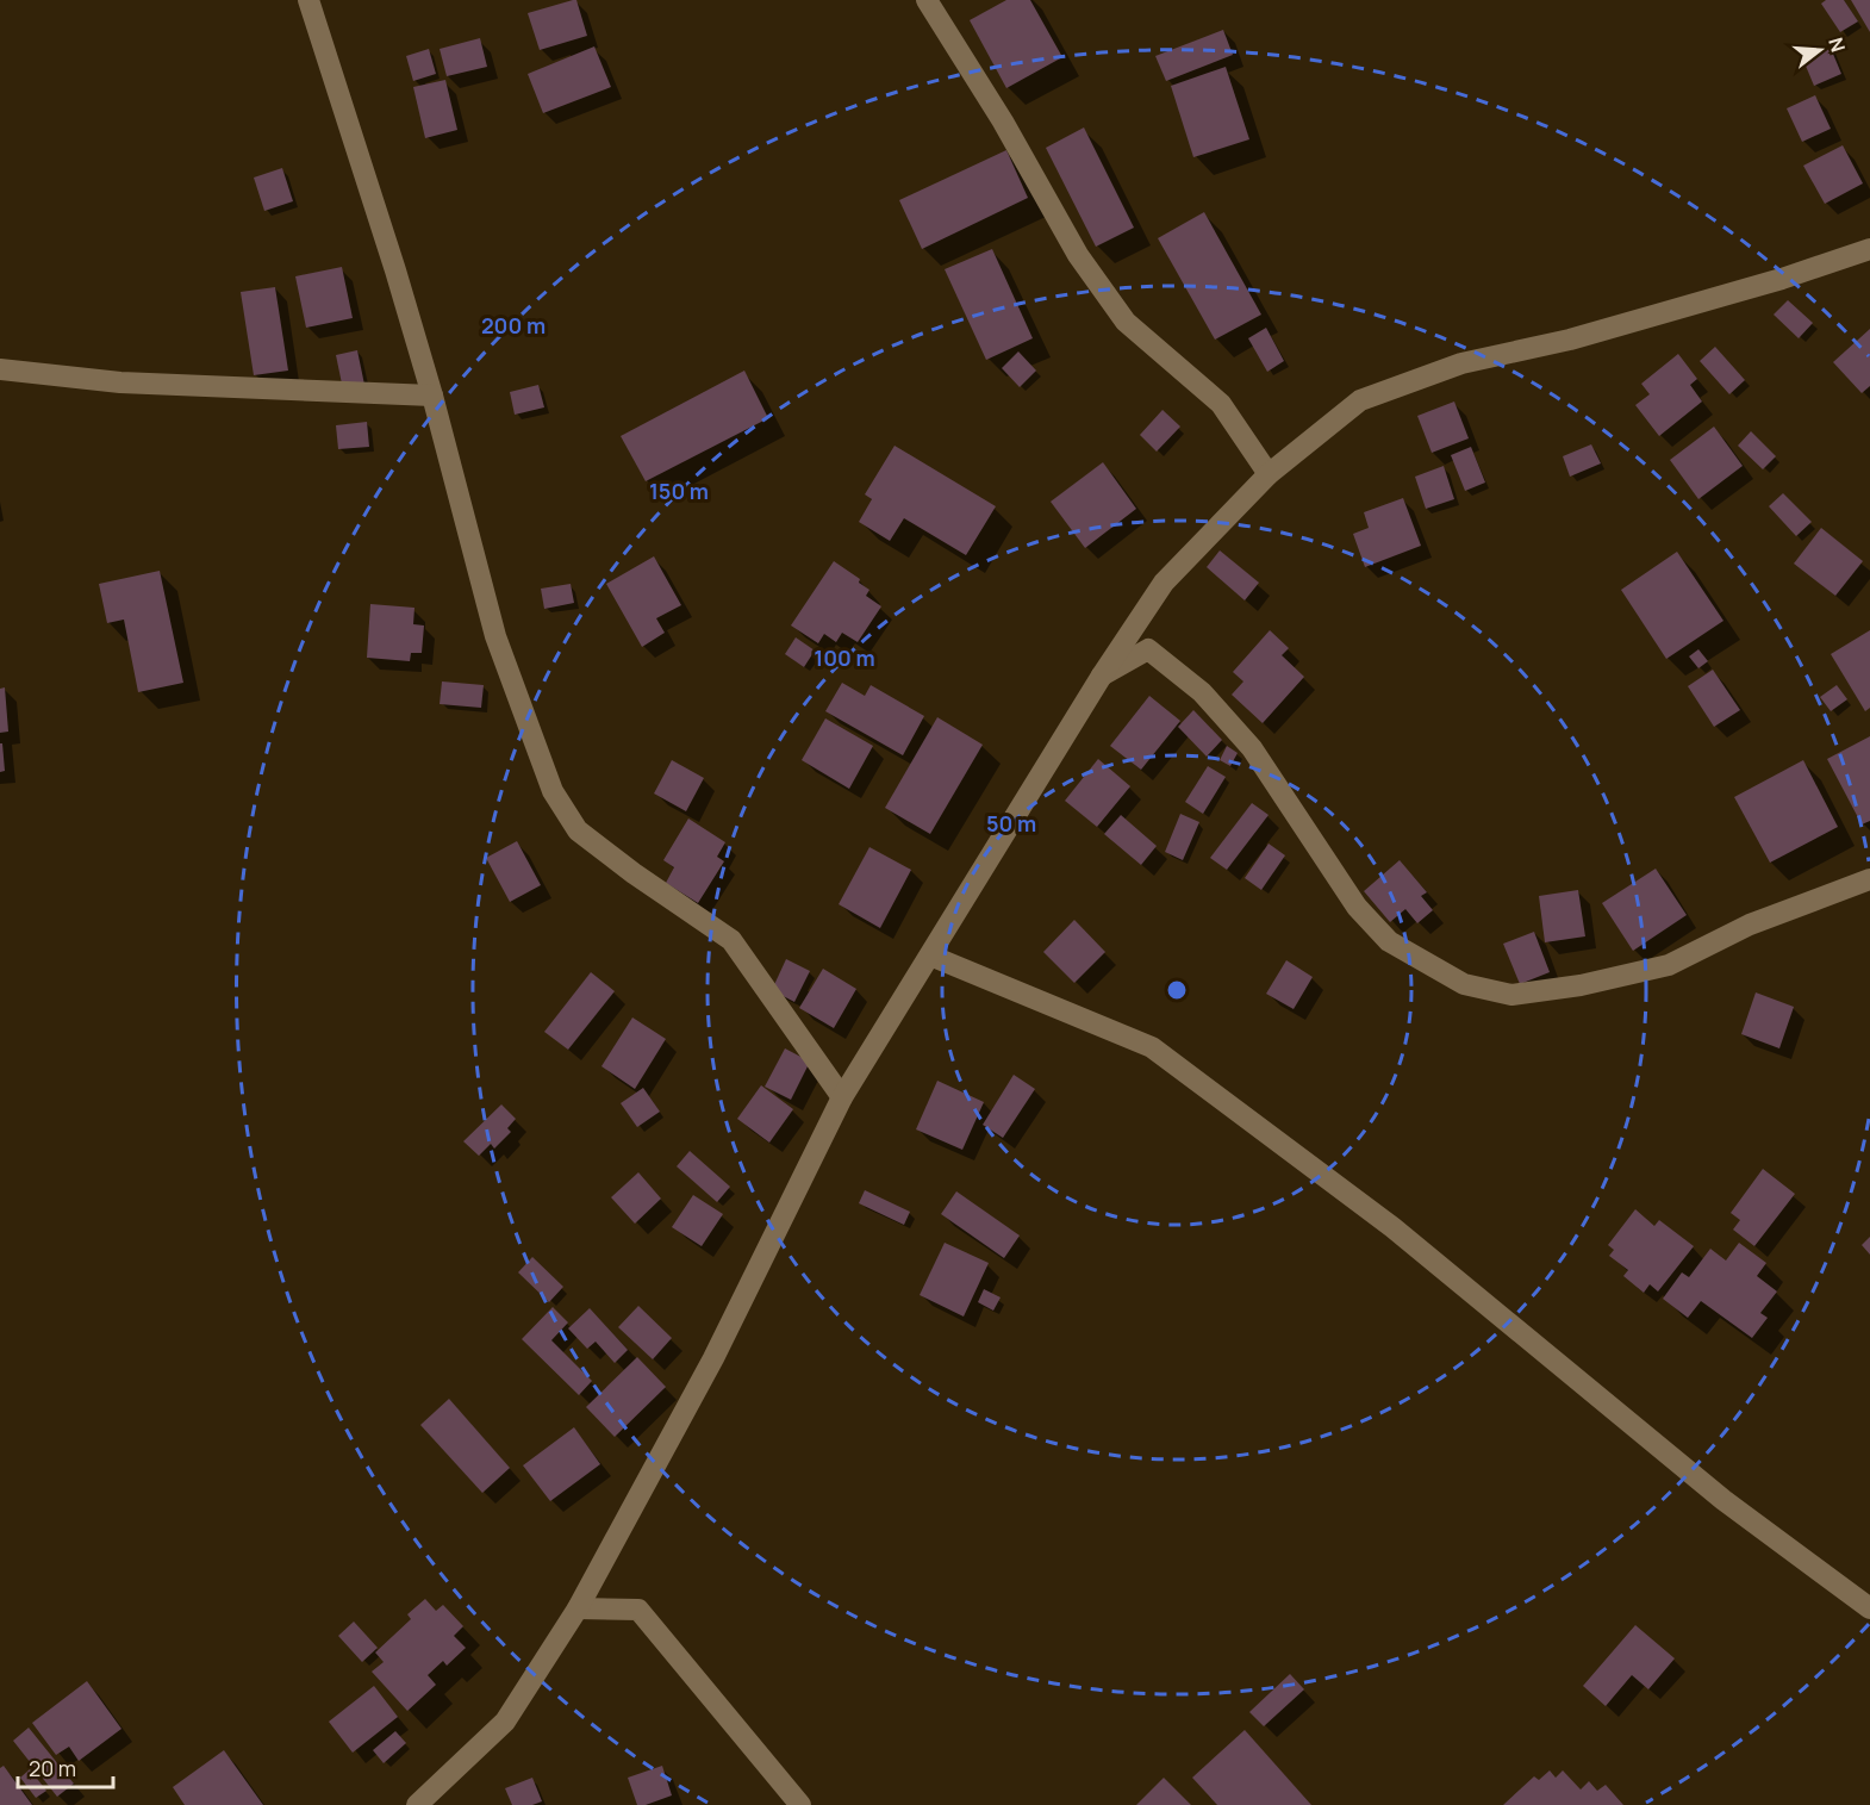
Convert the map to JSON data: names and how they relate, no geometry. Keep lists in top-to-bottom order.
{
  "scale_bar": "20 m",
  "north": "right",
  "rings": [
    "200 m",
    "150 m",
    "100 m",
    "50 m"
  ]
}
